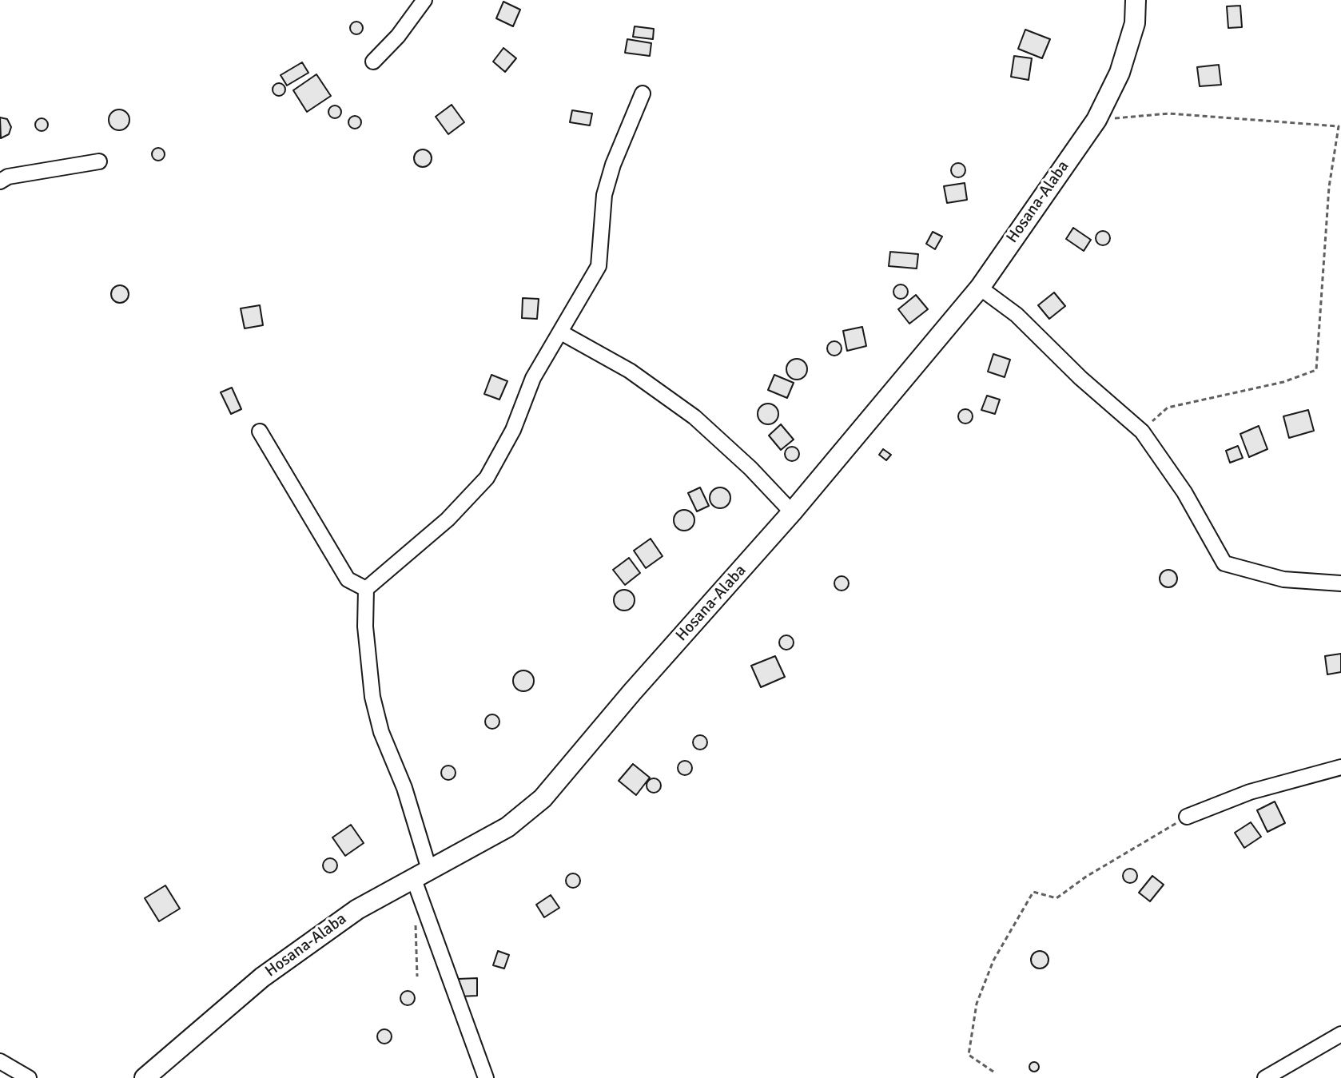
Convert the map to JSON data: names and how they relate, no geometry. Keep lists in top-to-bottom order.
{
  "streets": {
    "main road": ["Hosana-Alaba"]
  }
}
